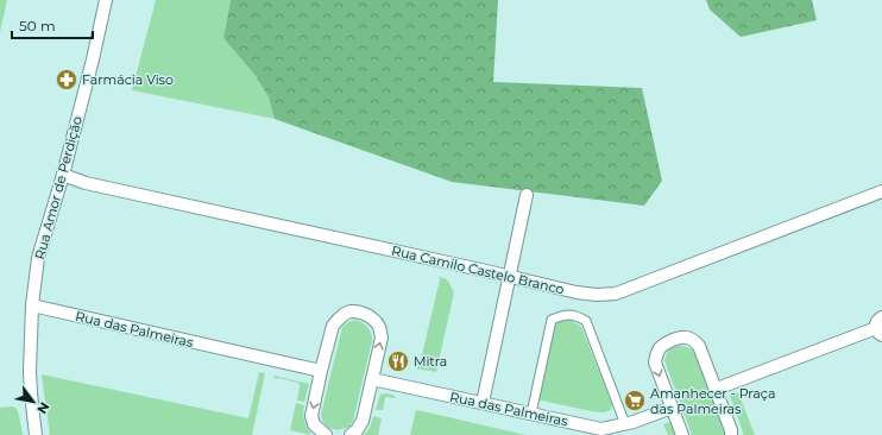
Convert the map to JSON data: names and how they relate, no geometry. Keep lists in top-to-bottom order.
{
  "streets": {
    "street": ["Rua Amor de Perdição", "Rua Camilo Castelo Branco", "Rua das Palmeiras"]
  },
  "crossings": [
    ["Rua Amor de Perdição", "Rua Camilo Castelo Branco"],
    ["Rua Amor de Perdição", "Rua das Palmeiras"]
  ],
  "places": {
    "pharmacy": ["Farmácia Viso"],
    "restaurant": ["Mitra"],
    "supermarket": ["Amanhecer - Praça das Palmeiras"]
  },
  "scale_bar": "50 m",
  "north": "bottom right"
}
